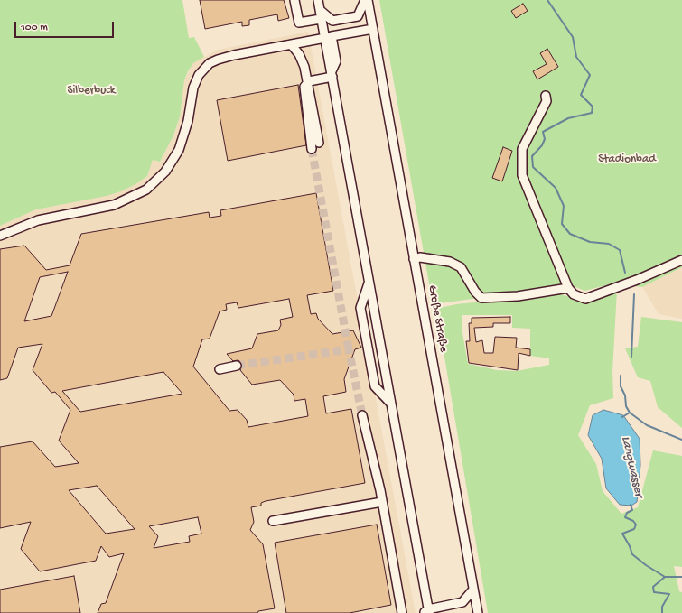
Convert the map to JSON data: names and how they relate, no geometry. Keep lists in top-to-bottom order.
{
  "streets": {
    "lane": ["Große Straße"]
  },
  "water": ["Langwasser"],
  "parks": ["Silberbuck", "Stadionbad"],
  "scale_bar": "100 m"
}
